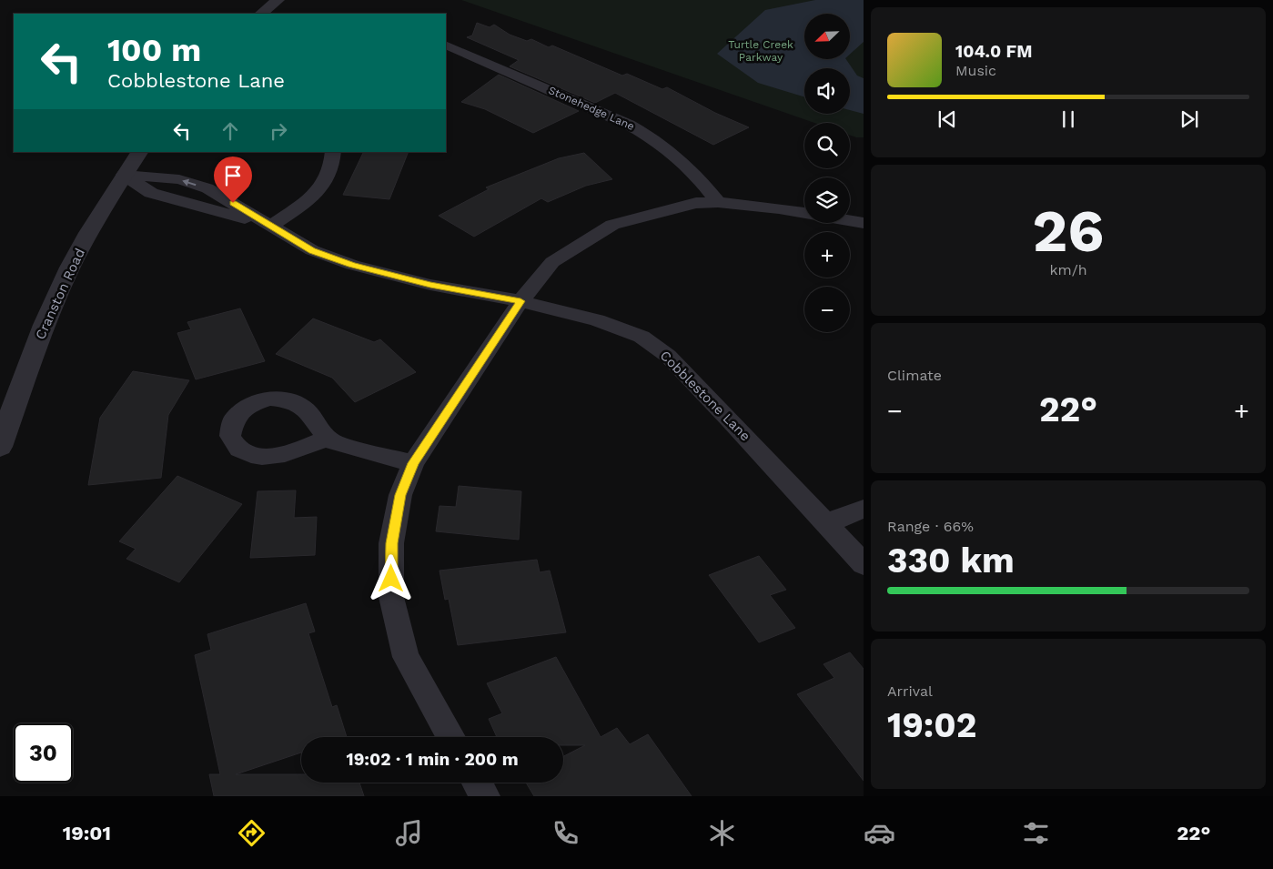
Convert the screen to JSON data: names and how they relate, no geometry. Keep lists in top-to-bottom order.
{
  "streets": {
    "street": ["Stonehedge Lane", "Cranston Road", "Cobblestone Lane"]
  },
  "crossings": [
    ["Cranston Road", "Cobblestone Lane"]
  ],
  "parks": ["Turtle Creek Parkway"],
  "north": "bottom left",
  "page": {
    "map_buttons": ["+", "−"],
    "turn": ["100 m", "Cobblestone Lane"],
    "song": ["104.0 FM", "Music"],
    "tile": [
      ["26", "km/h"],
      "Climate",
      ["Range · 66%", "330 km"],
      ["Arrival", "19:02"]
    ],
    "heat": ["−", "22°", "+"],
    "limit": "30",
    "trip": "19:02 · 1 min · 200 m",
    "tabs": ["19:01", "22°"]
  }
}
